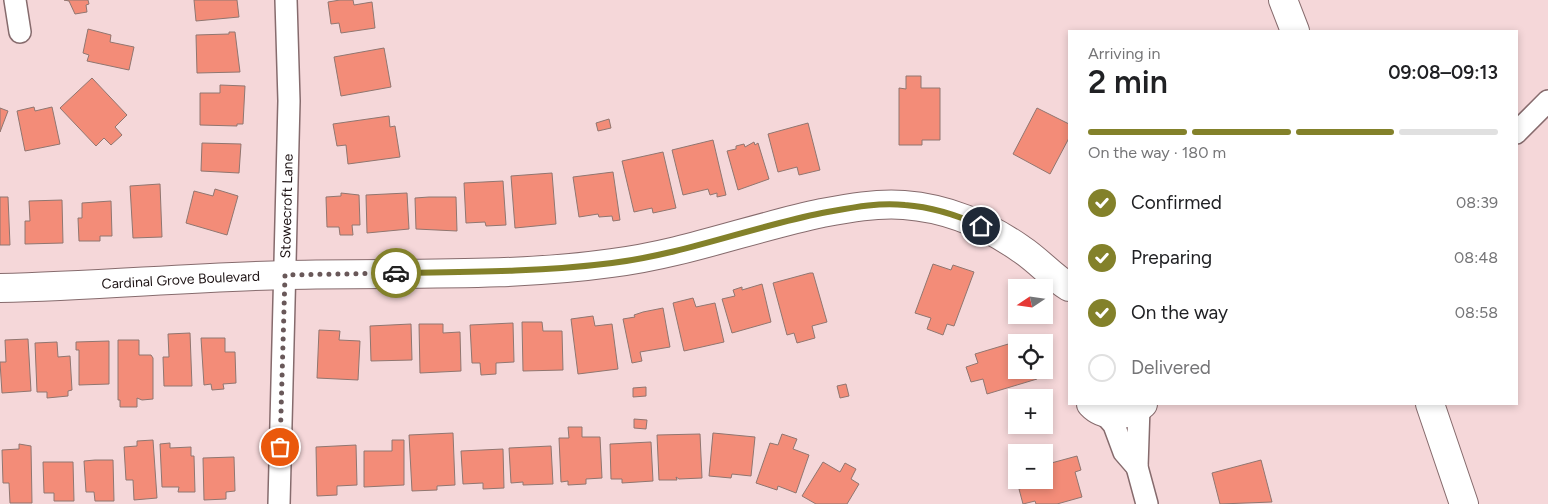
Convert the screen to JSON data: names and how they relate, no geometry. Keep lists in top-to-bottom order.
{
  "streets": {
    "street": ["Stowecroft Lane", "Cardinal Grove Boulevard"]
  },
  "crossings": [
    ["Stowecroft Lane", "Cardinal Grove Boulevard"]
  ],
  "north": "left",
  "page": {
    "heading": ["2 min", "Arriving in", "09:08–09:13"],
    "bar": "On the way · 180 m",
    "list": [
      ["Confirmed", "08:39"],
      ["Preparing", "08:48"],
      ["On the way", "08:58"],
      "Delivered"
    ],
    "map_buttons": ["+", "−"]
  }
}
